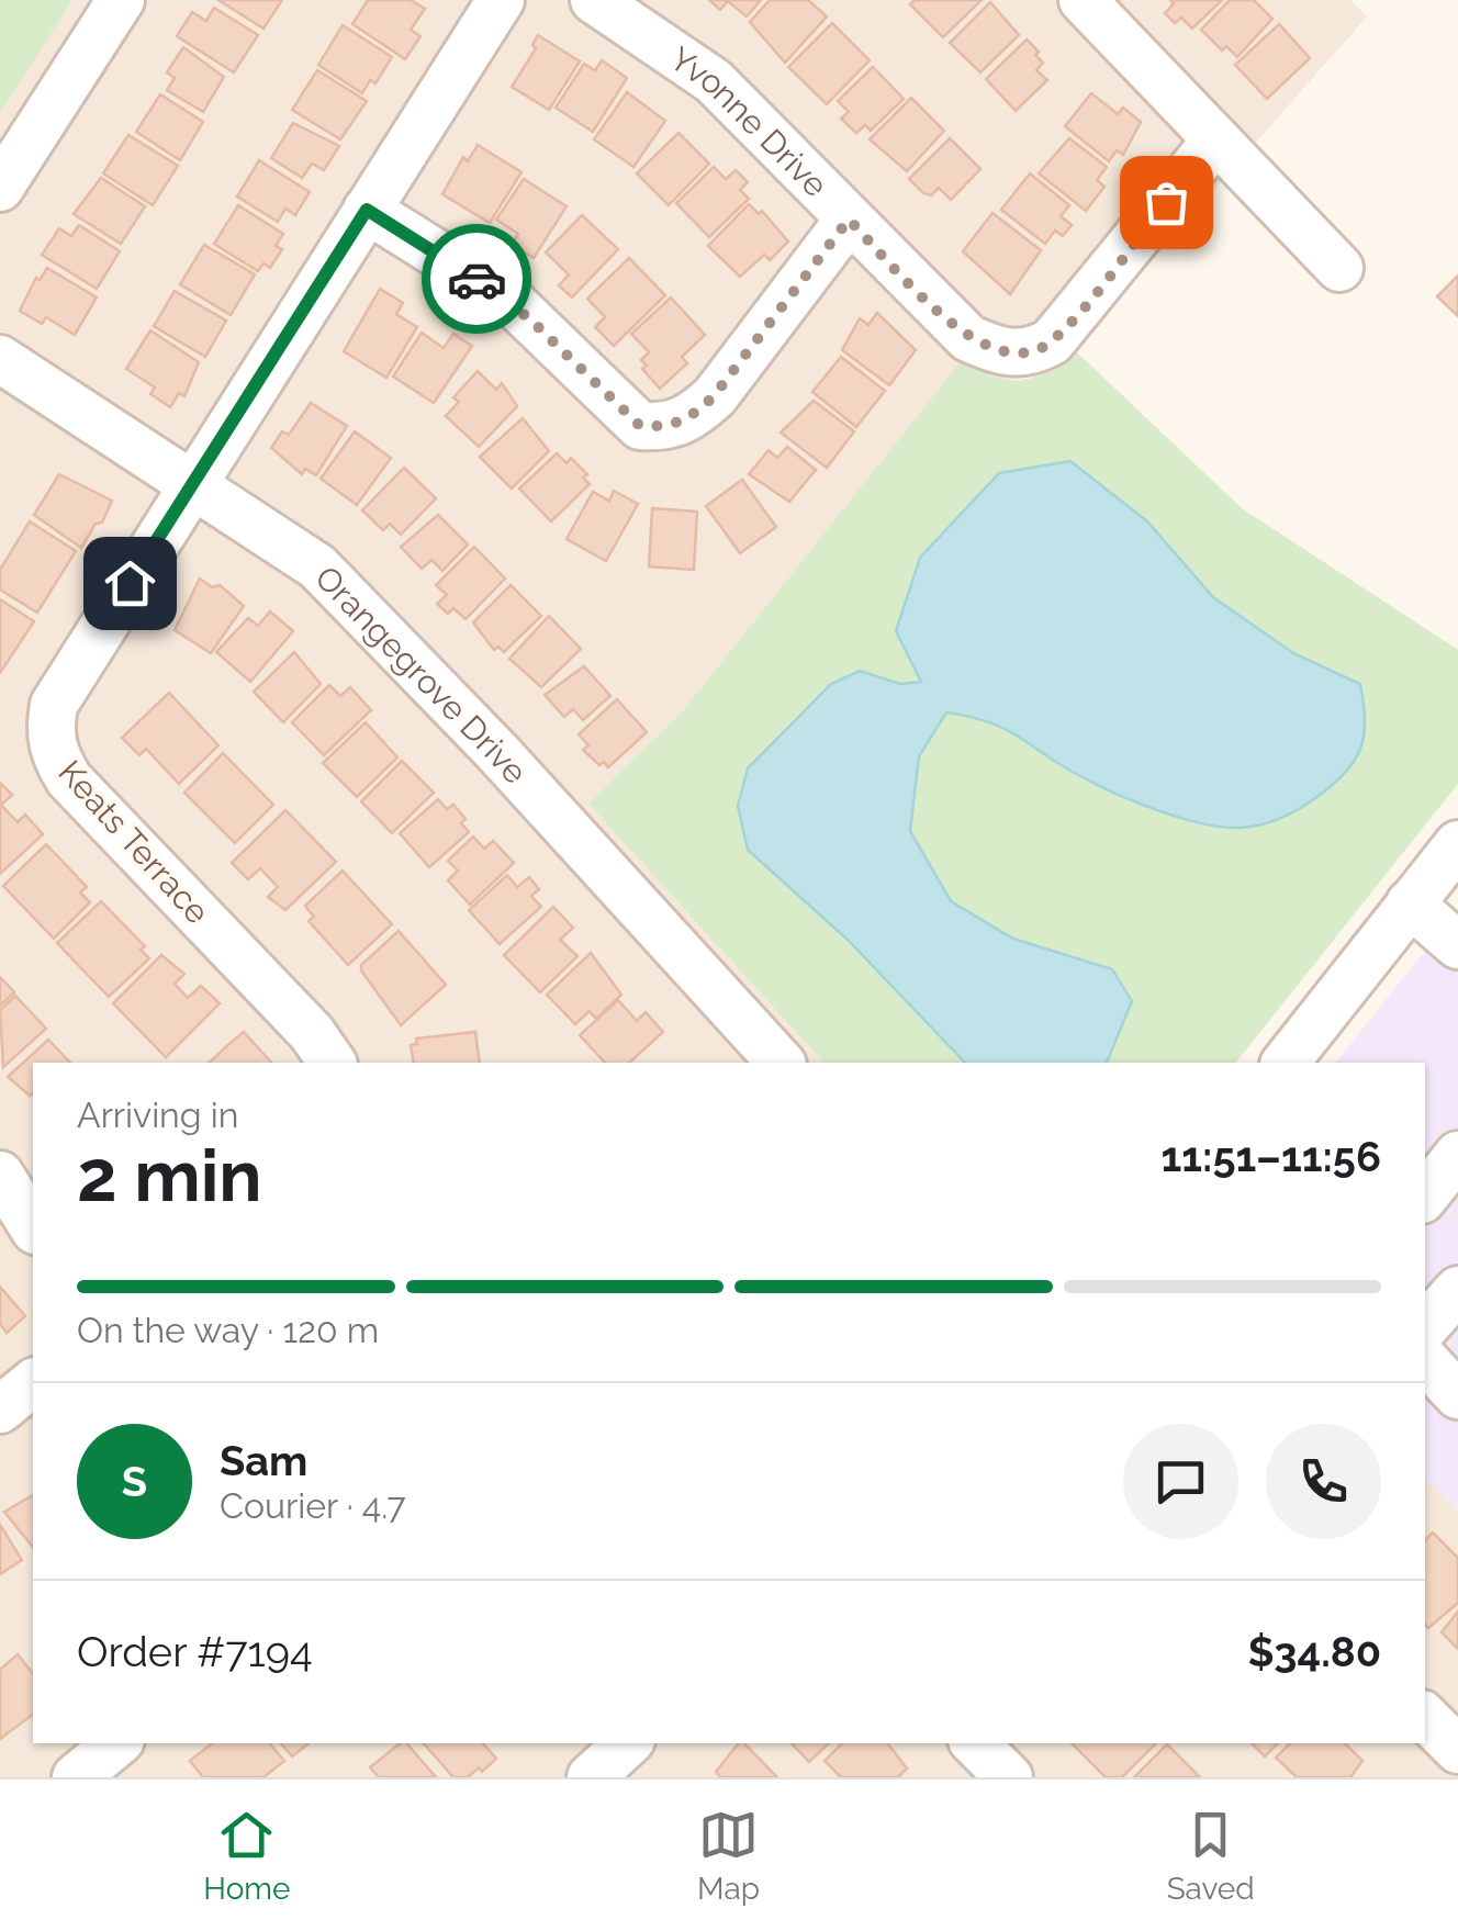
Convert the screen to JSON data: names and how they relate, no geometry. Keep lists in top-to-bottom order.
{
  "streets": {
    "street": ["Yvonne Drive", "Orangegrove Drive", "Keats Terrace"]
  },
  "crossings": [
    ["Orangegrove Drive", "Keats Terrace"]
  ],
  "page": {
    "heading": ["2 min", "Arriving in", "11:51–11:56"],
    "panel": [
      "Sam",
      "Courier · 4.7",
      "Order #7194",
      "$34.80"
    ],
    "bar": "On the way · 120 m",
    "round": "S",
    "tabs": ["Home", "Map", "Saved"]
  }
}
